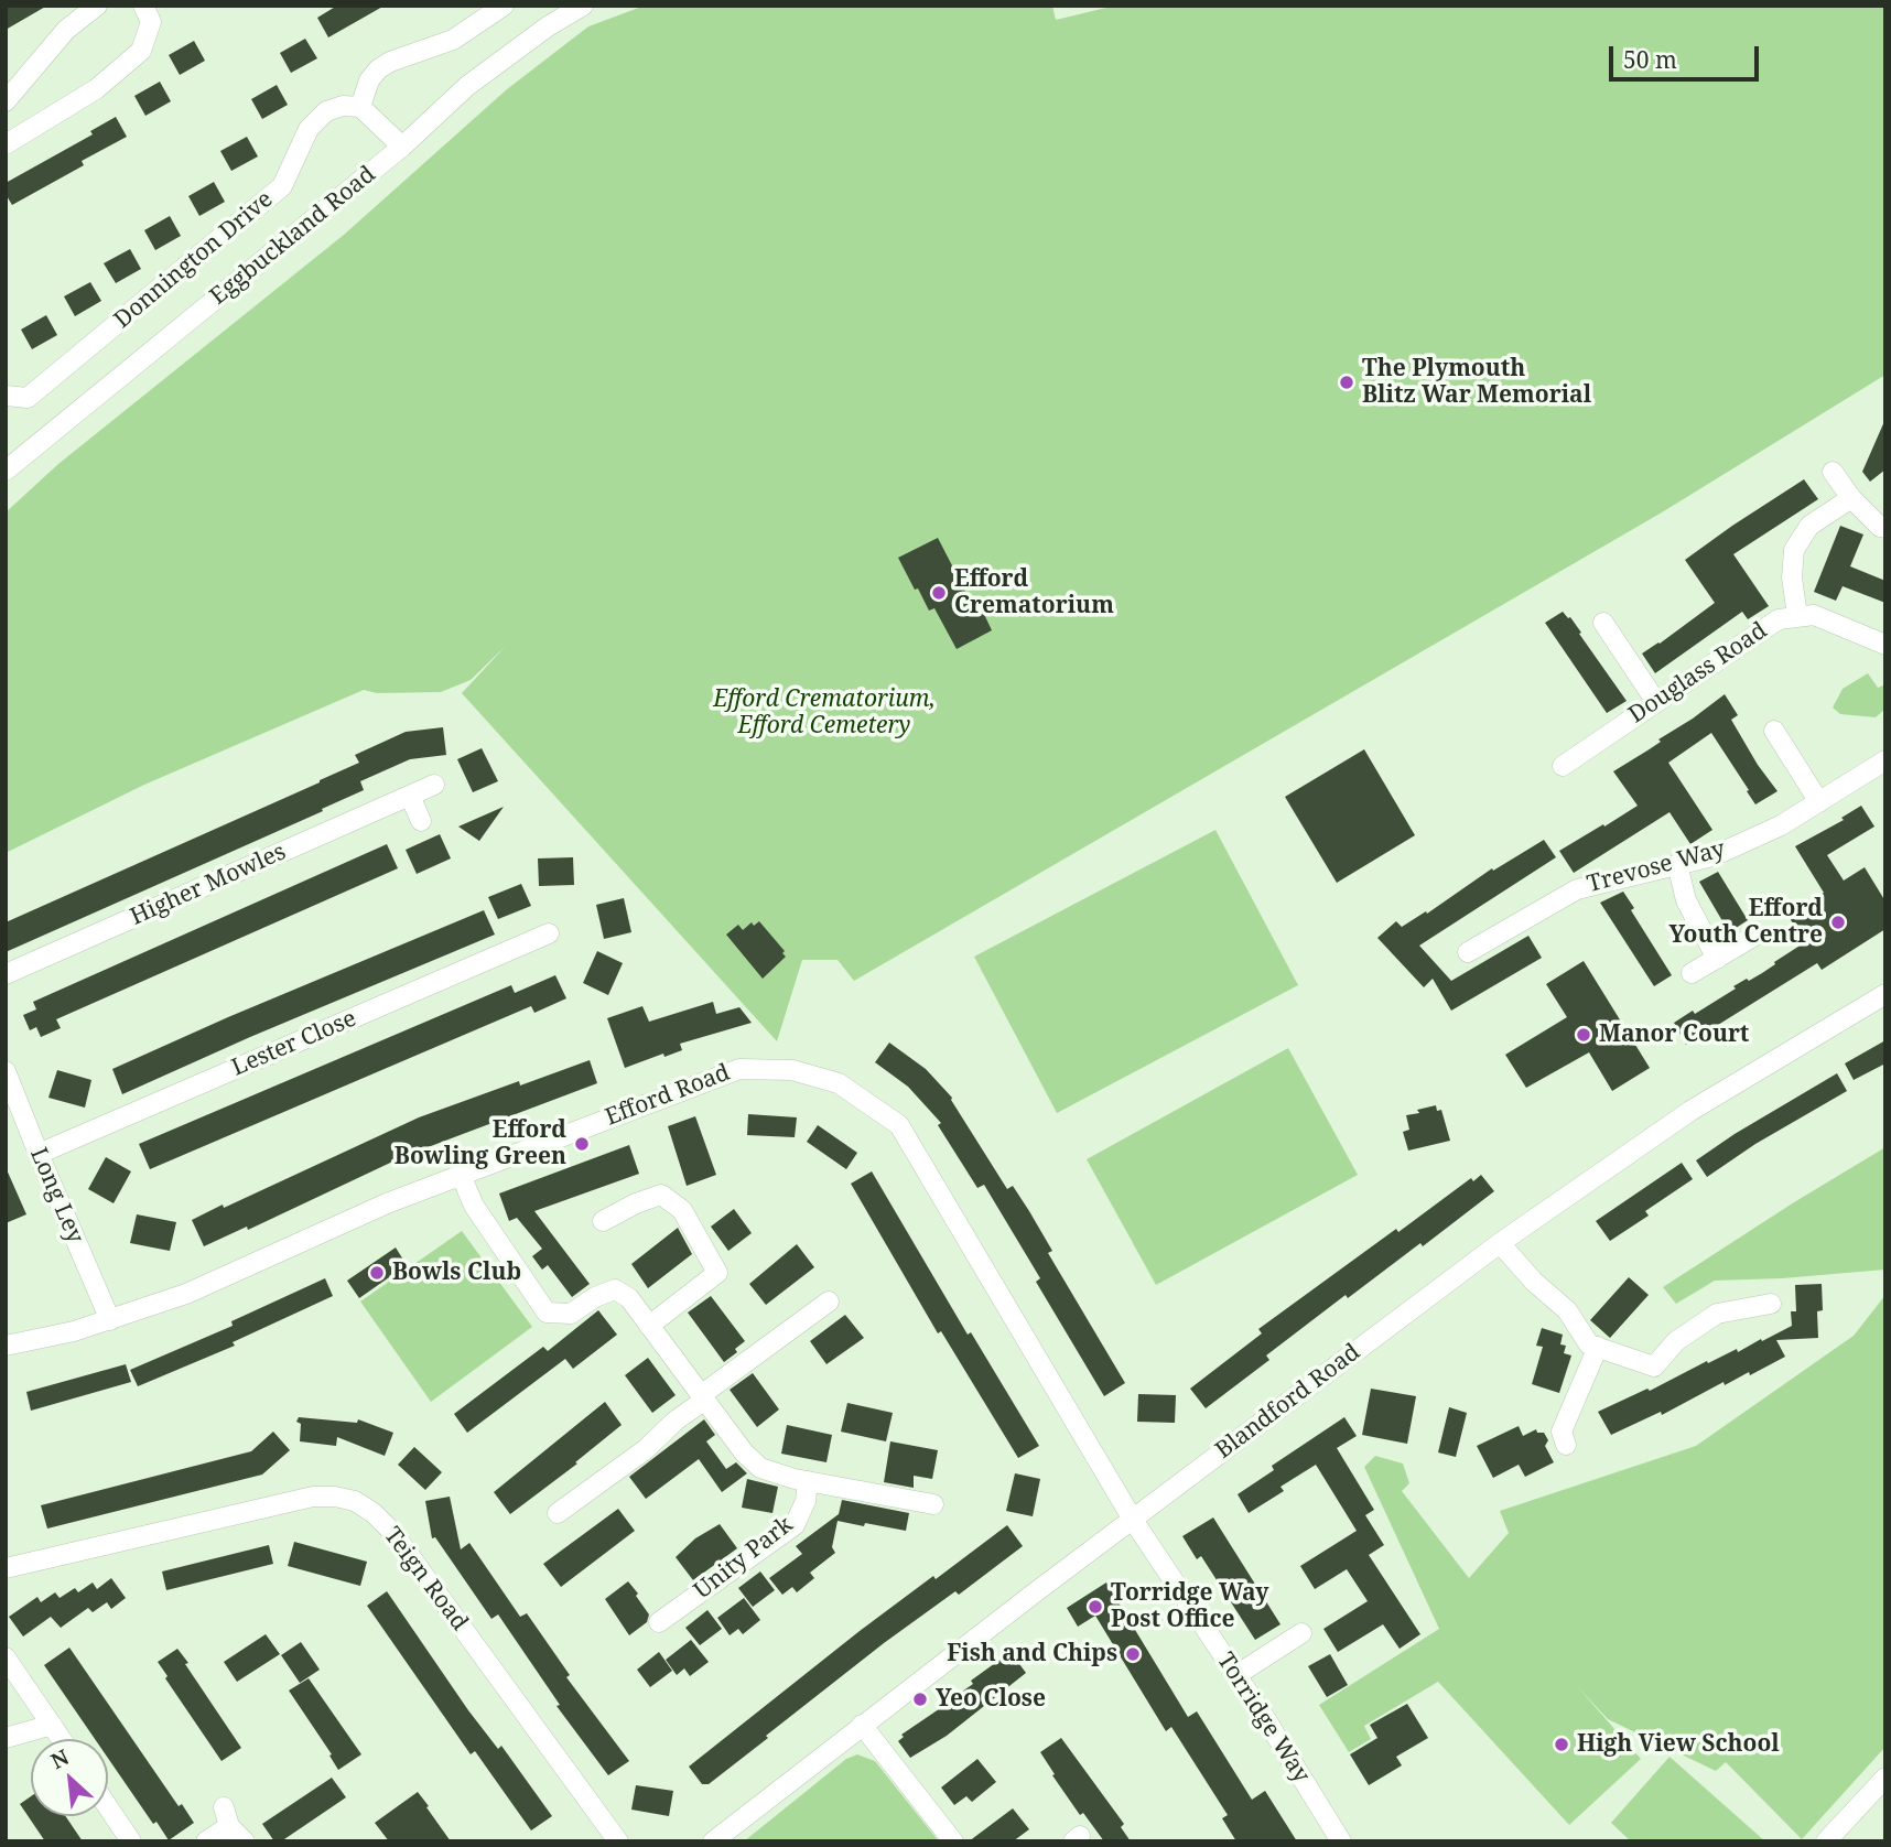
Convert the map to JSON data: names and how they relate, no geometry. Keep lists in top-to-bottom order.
{
  "streets": {
    "street": [
      "Eggbuckland Road",
      "Donnington Drive",
      "Douglass Road",
      "Trevose Way",
      "Higher Mowles",
      "Lester Close",
      "Efford Road",
      "Long Ley",
      "Blandford Road",
      "Unity Park",
      "Teign Road",
      "Torridge Way"
    ]
  },
  "crossings": [
    ["Lester Close", "Long Ley"],
    ["Efford Road", "Long Ley"],
    ["Efford Road", "Blandford Road"],
    ["Efford Road", "Torridge Way"],
    ["Blandford Road", "Torridge Way"]
  ],
  "parks": ["Efford Crematorium, Efford Cemetery"],
  "places": [
    "The Plymouth Blitz War Memorial",
    "Efford Crematorium",
    "Efford Youth Centre",
    "Manor Court",
    "Efford Bowling Green",
    "Bowls Club",
    "Torridge Way Post Office",
    "Fish and Chips",
    "Yeo Close",
    "High View School"
  ],
  "scale_bar": "50 m",
  "north": "top left"
}
